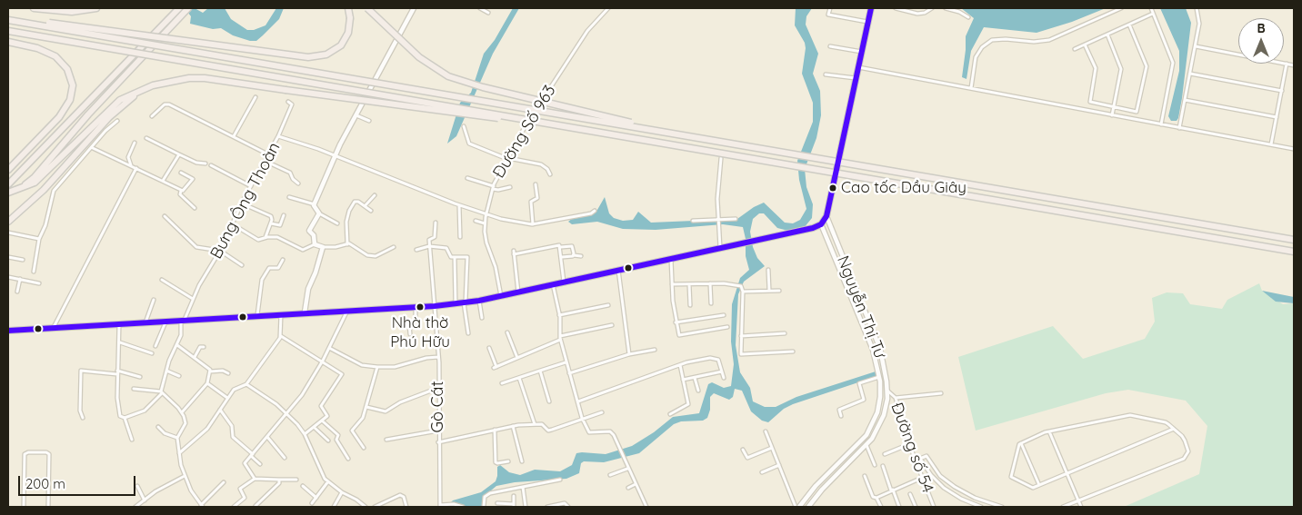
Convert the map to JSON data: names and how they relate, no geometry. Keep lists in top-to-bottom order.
{
  "streets": {
    "street": [
      "Đường Số 963",
      "Bưng Ông Thoàn",
      "Nguyễn Thị Tư",
      "Gò Cát",
      "Đường số 54"
    ]
  },
  "crossings": [
    ["Đường Số 963", "Bưng Ông Thoàn"],
    ["Nguyễn Thị Tư", "Đường số 54"]
  ],
  "places": ["Cao tốc Dầu Giây", "Nhà thờ Phú Hữu"],
  "scale_bar": "200 m",
  "north": "top"
}
